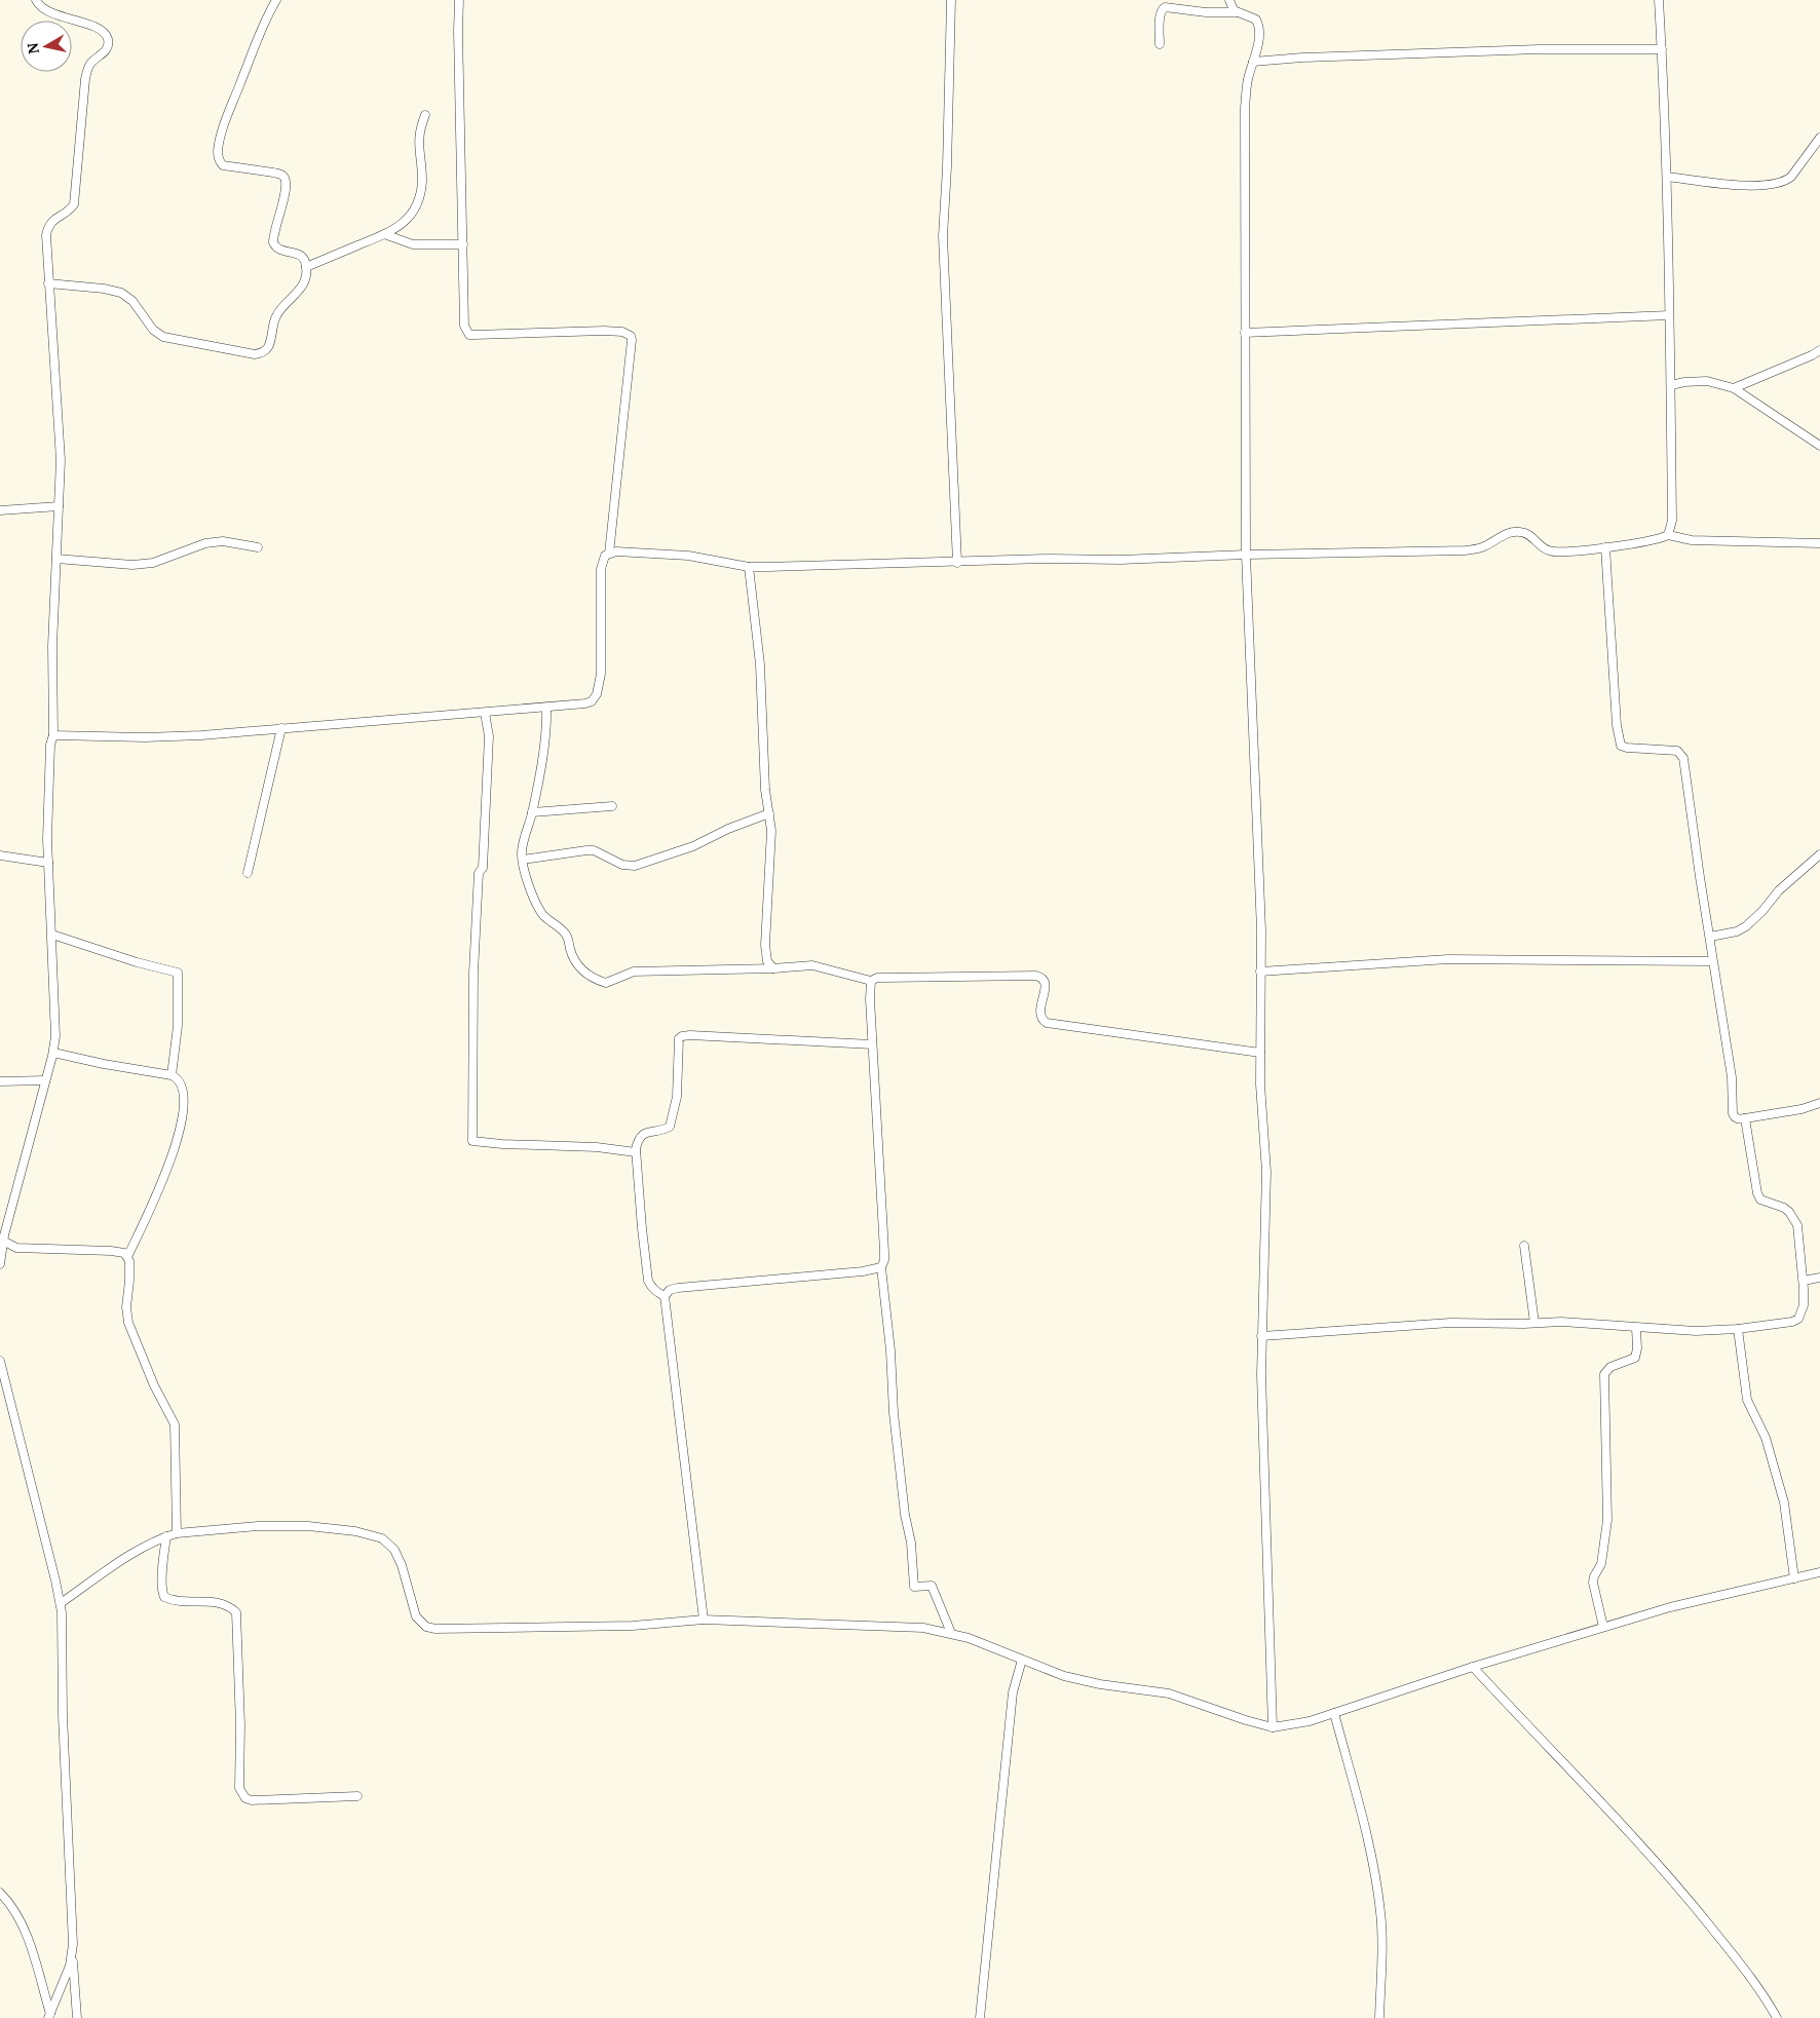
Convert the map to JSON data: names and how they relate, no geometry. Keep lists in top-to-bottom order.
{
  "north": "left"
}
